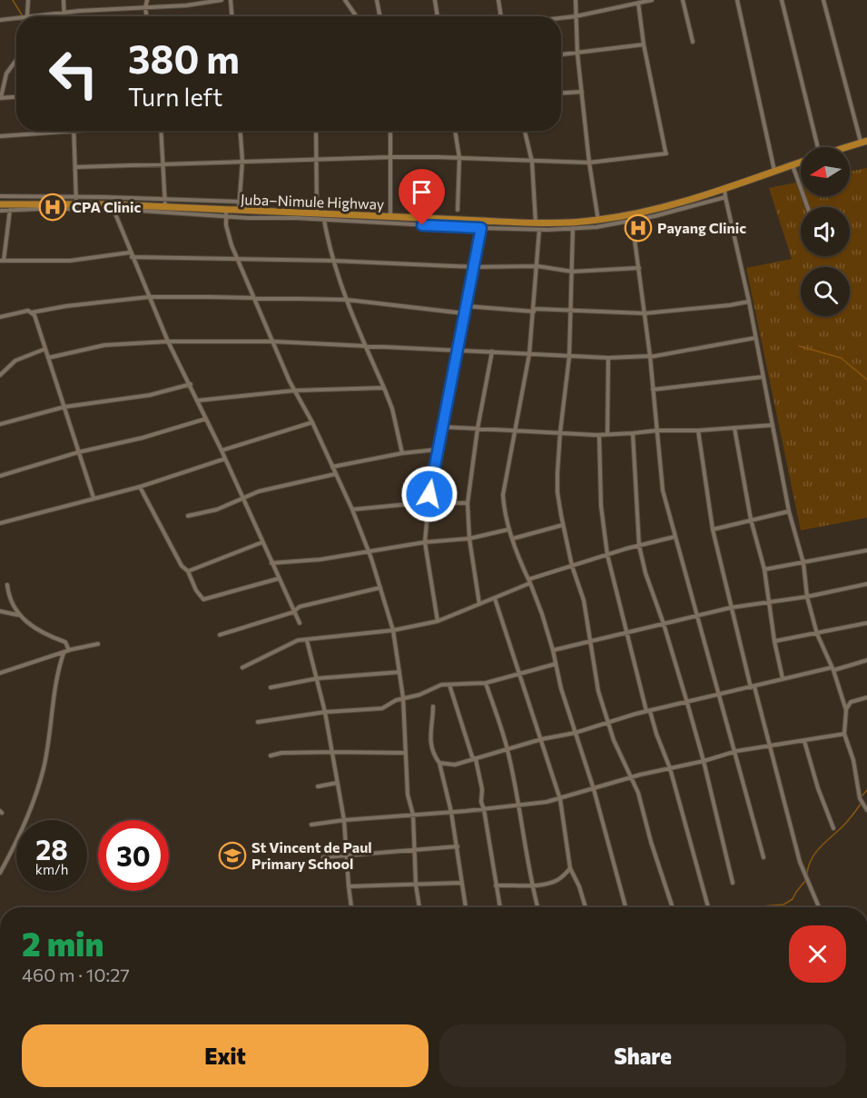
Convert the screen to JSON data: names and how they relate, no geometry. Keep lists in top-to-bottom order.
{
  "streets": {
    "main road": ["Juba–Nimule Highway"]
  },
  "places": {
    "hospital": ["CPA Clinic", "Payang Clinic"],
    "school or university": ["St Vincent de Paul Primary School"]
  },
  "north": "left",
  "page": {
    "turn": ["380 m", "Turn left"],
    "speed": "28 km/h",
    "limit": "30",
    "heading": ["2 min", "460 m · 10:27"],
    "buttons": ["Exit", "Share"]
  }
}
